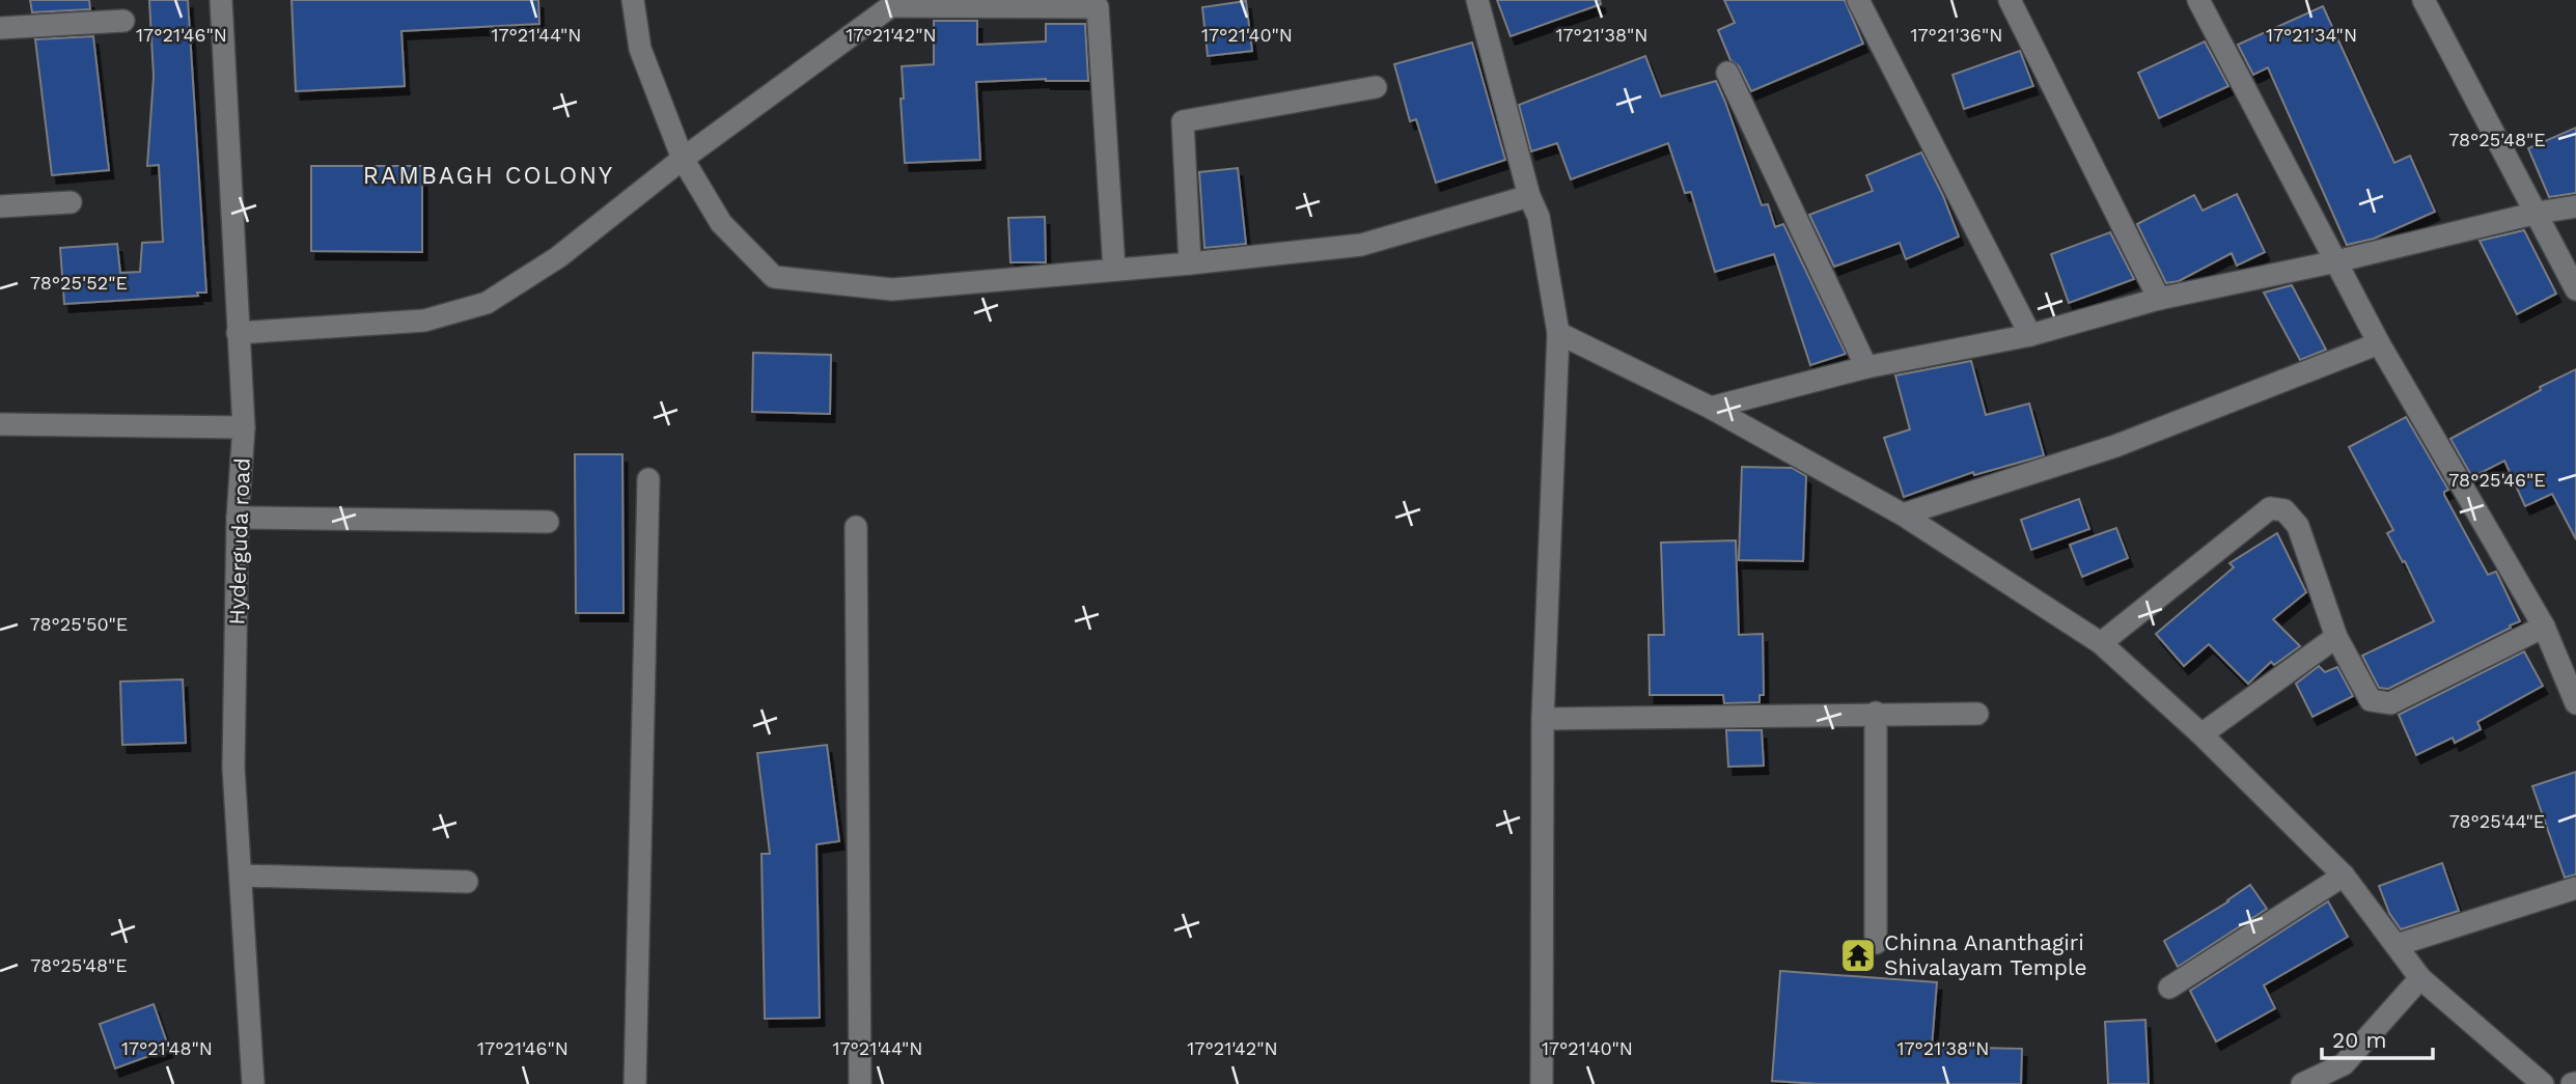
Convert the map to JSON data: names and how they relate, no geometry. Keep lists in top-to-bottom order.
{
  "streets": {
    "street": ["Hyderguda road"]
  },
  "districts": ["RAMBAGH COLONY"],
  "places": {
    "temple": ["Chinna Ananthagiri Shivalayam Temple"]
  },
  "scale_bar": "20 m",
  "coordinates": [
    "17°21'46\"N",
    "17°21'44\"N",
    "17°21'42\"N",
    "17°21'40\"N",
    "17°21'38\"N",
    "17°21'36\"N",
    "17°21'34\"N",
    "78°25'48\"E",
    "78°25'52\"E",
    "78°25'46\"E",
    "78°25'50\"E",
    "78°25'44\"E",
    "17°21'48\"N"
  ]
}
